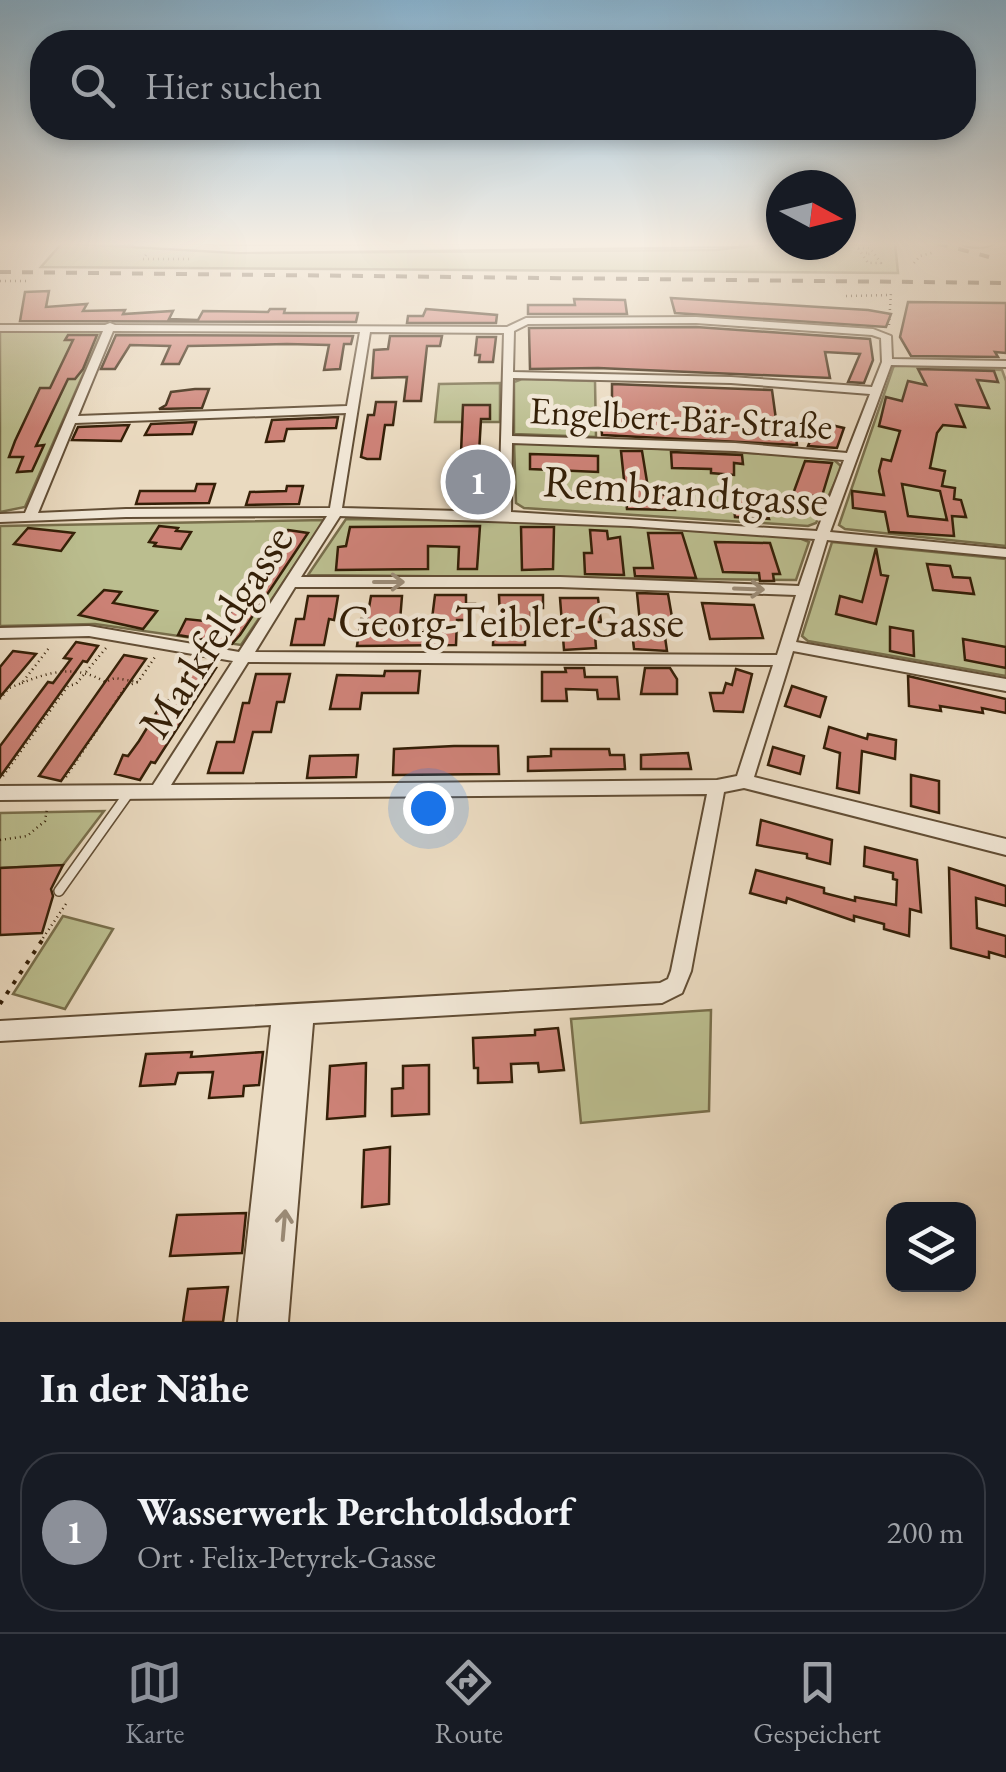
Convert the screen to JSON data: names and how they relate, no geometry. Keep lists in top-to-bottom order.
{
  "streets": {
    "street": [
      "Engelbert-Bär-Straße",
      "Rembrandtgasse",
      "Georg-Teibler-Gasse",
      "Markfeldgasse"
    ]
  },
  "crossings": [
    ["Rembrandtgasse", "Markfeldgasse"],
    ["Georg-Teibler-Gasse", "Markfeldgasse"]
  ],
  "north": "right",
  "page": {
    "search": "Hier suchen",
    "pins": "1",
    "heading": "In der Nähe",
    "list": [
      {
        "mark": "1",
        "name": "Wasserwerk Perchtoldsdorf",
        "note": "Ort · Felix-Petyrek-Gasse",
        "value": "200 m"
      }
    ],
    "nav": ["Karte", "Route", "Gespeichert"]
  }
}
